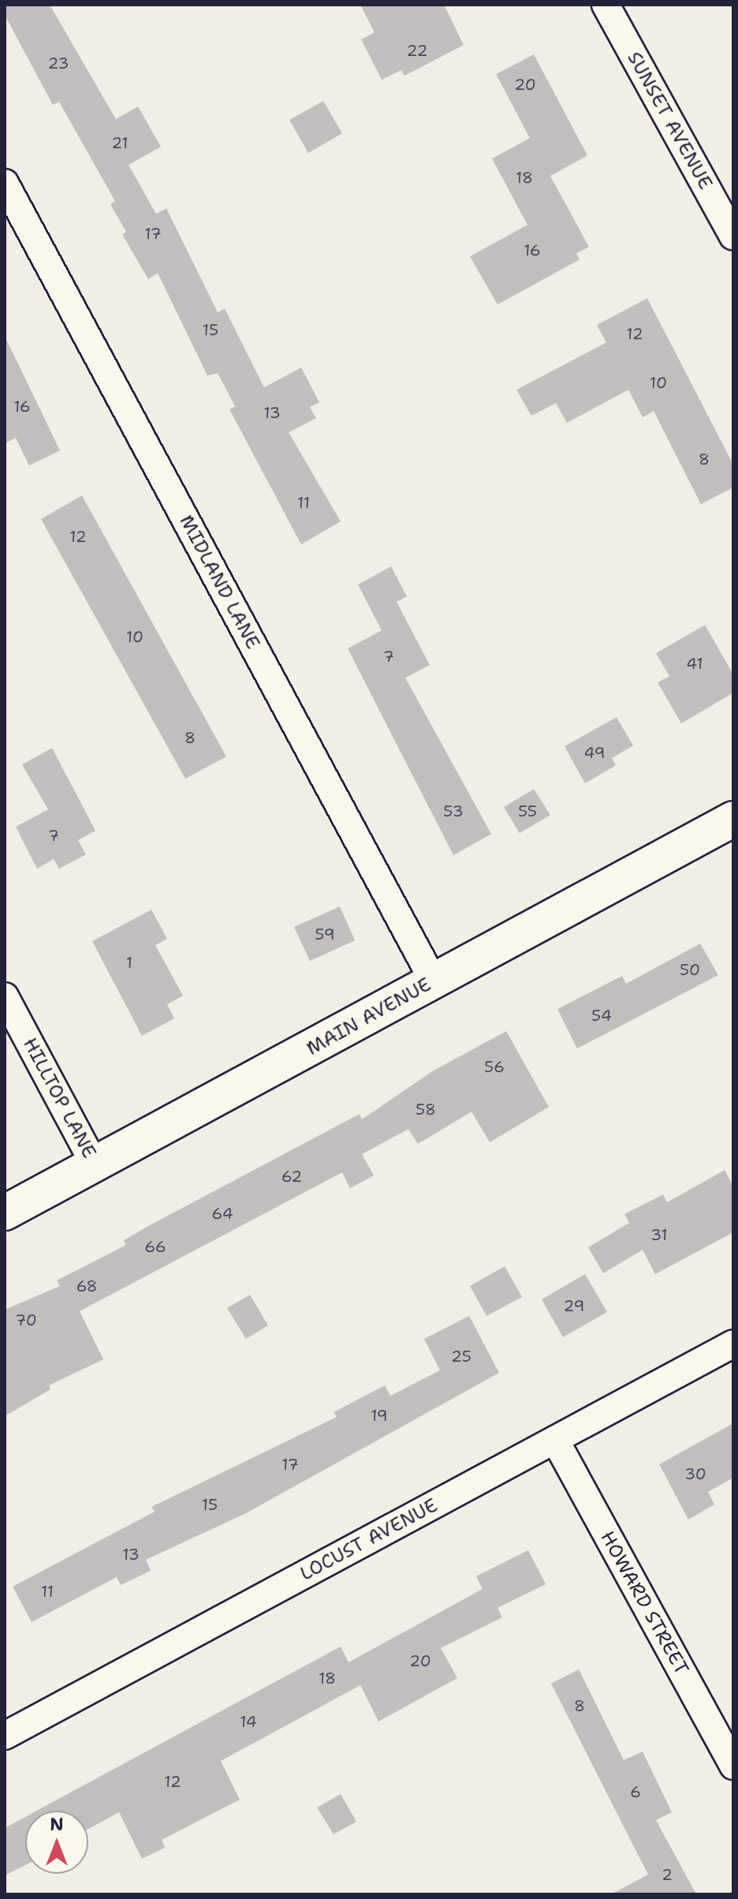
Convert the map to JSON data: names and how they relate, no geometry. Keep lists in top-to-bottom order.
{
  "streets": {
    "street": [
      "SUNSET AVENUE",
      "MIDLAND LANE",
      "MAIN AVENUE",
      "HILLTOP LANE",
      "LOCUST AVENUE",
      "HOWARD STREET"
    ]
  },
  "crossings": [
    ["MIDLAND LANE", "MAIN AVENUE"],
    ["MAIN AVENUE", "HILLTOP LANE"],
    ["LOCUST AVENUE", "HOWARD STREET"]
  ],
  "house_numbers": [
    "22",
    "23",
    "20",
    "21",
    "18",
    "17",
    "16",
    "15",
    "12",
    "10",
    "16",
    "13",
    "8",
    "11",
    "12",
    "10",
    "7",
    "41",
    "8",
    "49",
    "53",
    "55",
    "7",
    "59",
    "1",
    "50",
    "54",
    "56",
    "58",
    "62",
    "64",
    "31",
    "66",
    "68",
    "29",
    "70",
    "25",
    "19",
    "17",
    "30",
    "15",
    "13",
    "11",
    "20",
    "18",
    "8",
    "14",
    "12",
    "6",
    "2"
  ],
  "north": "top"
}
